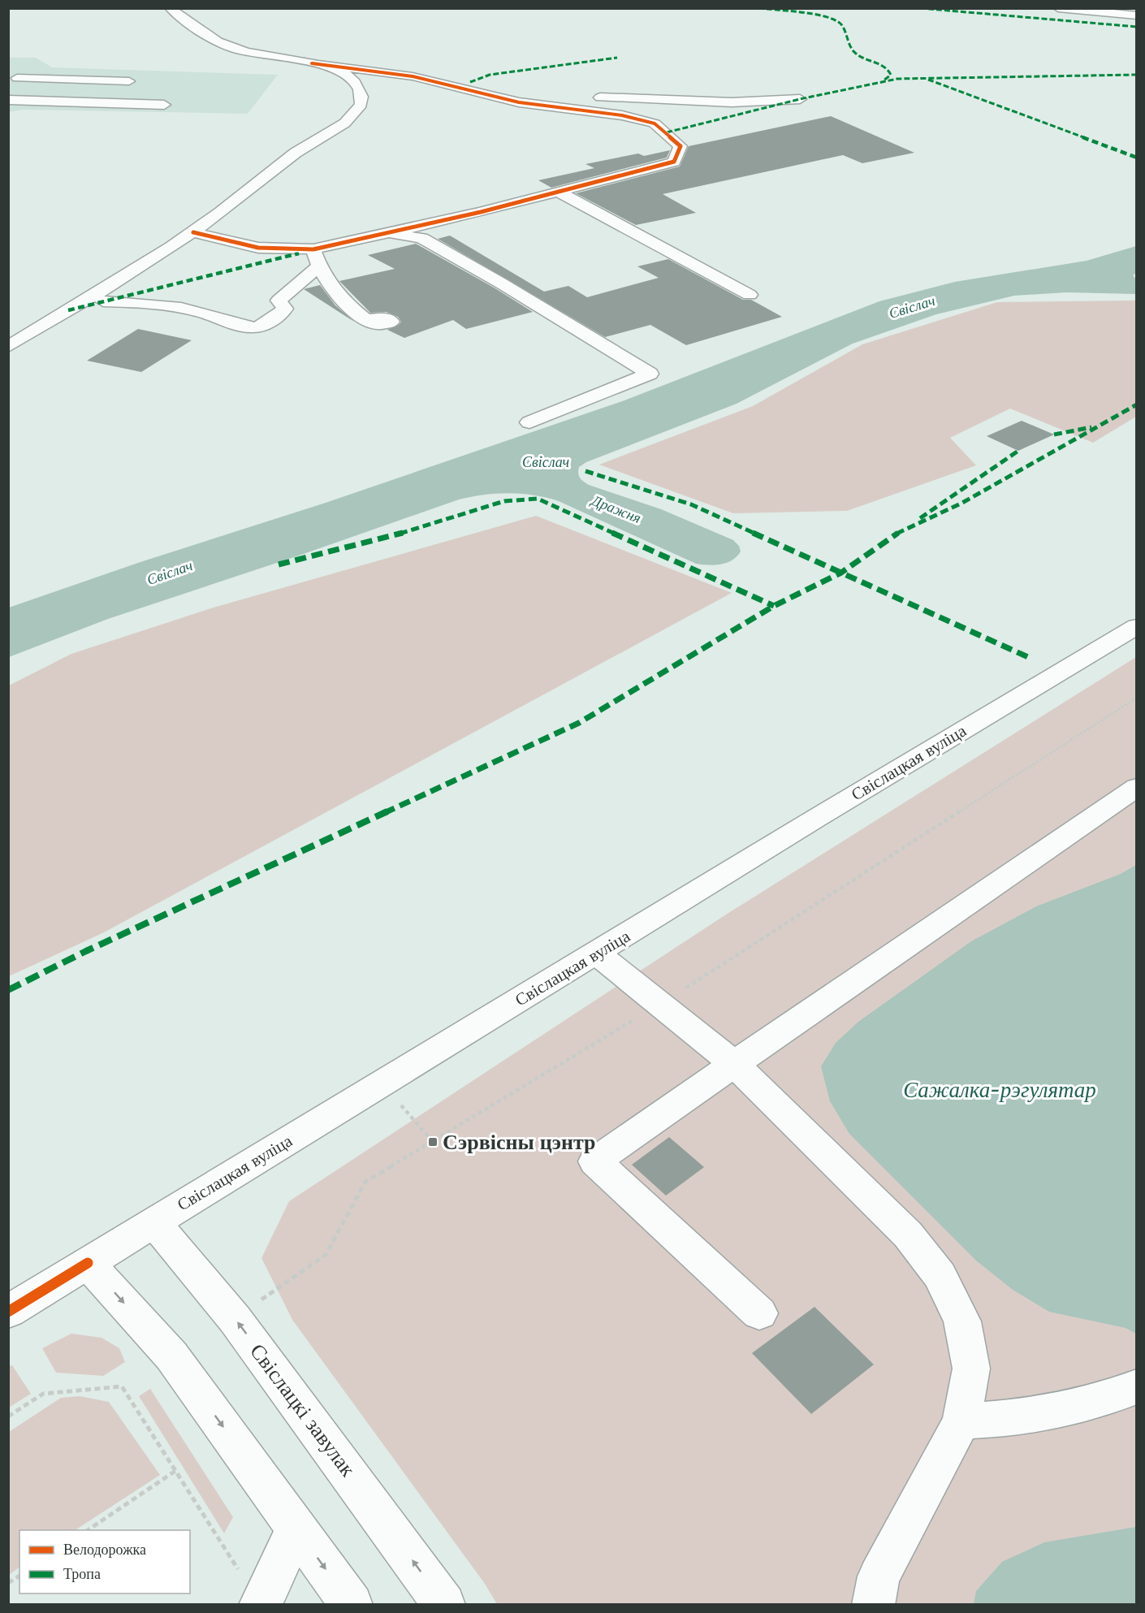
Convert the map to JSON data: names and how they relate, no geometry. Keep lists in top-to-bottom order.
{
  "streets": {
    "main road": ["Свіслацкая вуліца", "Свіслацкі завулак"]
  },
  "crossings": [
    ["Свіслацкая вуліца", "Свіслацкі завулак"]
  ],
  "water": ["Свіслач", "Дражня", "Сажалка-рэгулятар"],
  "places": {
    "transit": ["Сэрвісны цэнтр"]
  },
  "legend": ["Велодорожка", "Тропа"]
}
